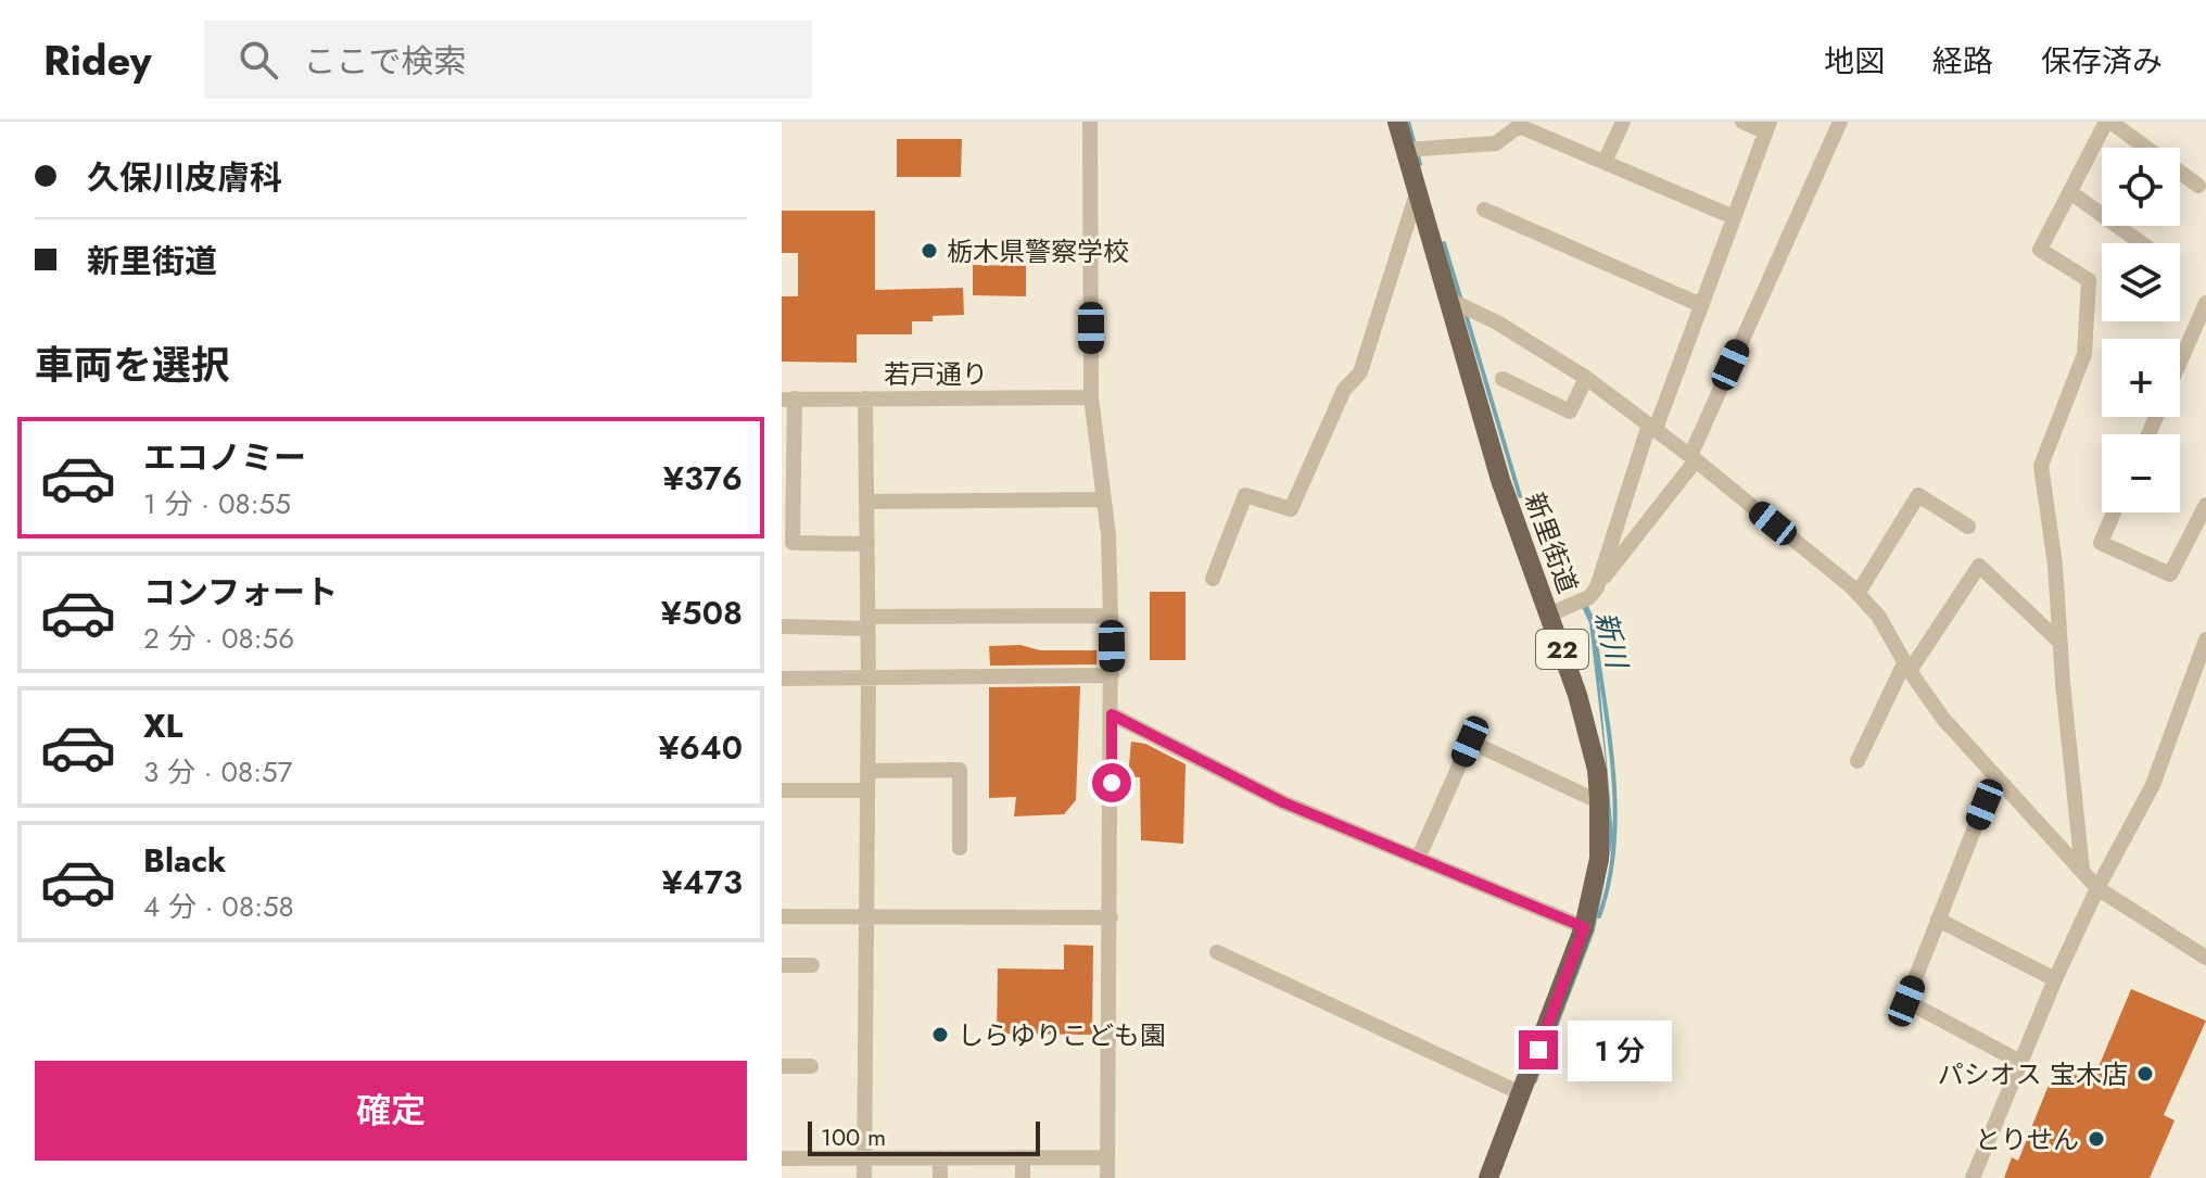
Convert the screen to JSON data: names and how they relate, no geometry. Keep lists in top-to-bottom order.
{
  "streets": {
    "main road": ["新里街道", "22"],
    "street": ["若戸通り"]
  },
  "water": ["新川"],
  "places": [
    "栃木県警察学校",
    "しらゆりこども園",
    "パシオス 宝木店",
    "とりせん"
  ],
  "scale_bar": "100 m",
  "page": {
    "header": "Ridey",
    "search": "ここで検索",
    "nav": ["地図", "経路", "保存済み"],
    "banner": ["久保川皮膚科", "新里街道"],
    "map_buttons": ["+", "−"],
    "heading": "車両を選択",
    "list": [
      {
        "name": "エコノミー",
        "note": "1 分 · 08:55",
        "value": "¥376"
      },
      {
        "name": "コンフォート",
        "note": "2 分 · 08:56",
        "value": "¥508"
      },
      {
        "name": "XL",
        "note": "3 分 · 08:57",
        "value": "¥640"
      },
      {
        "name": "Black",
        "note": "4 分 · 08:58",
        "value": "¥473"
      }
    ],
    "bubble": "1 分",
    "buttons": "確定",
    "scale": "100 m"
  }
}
